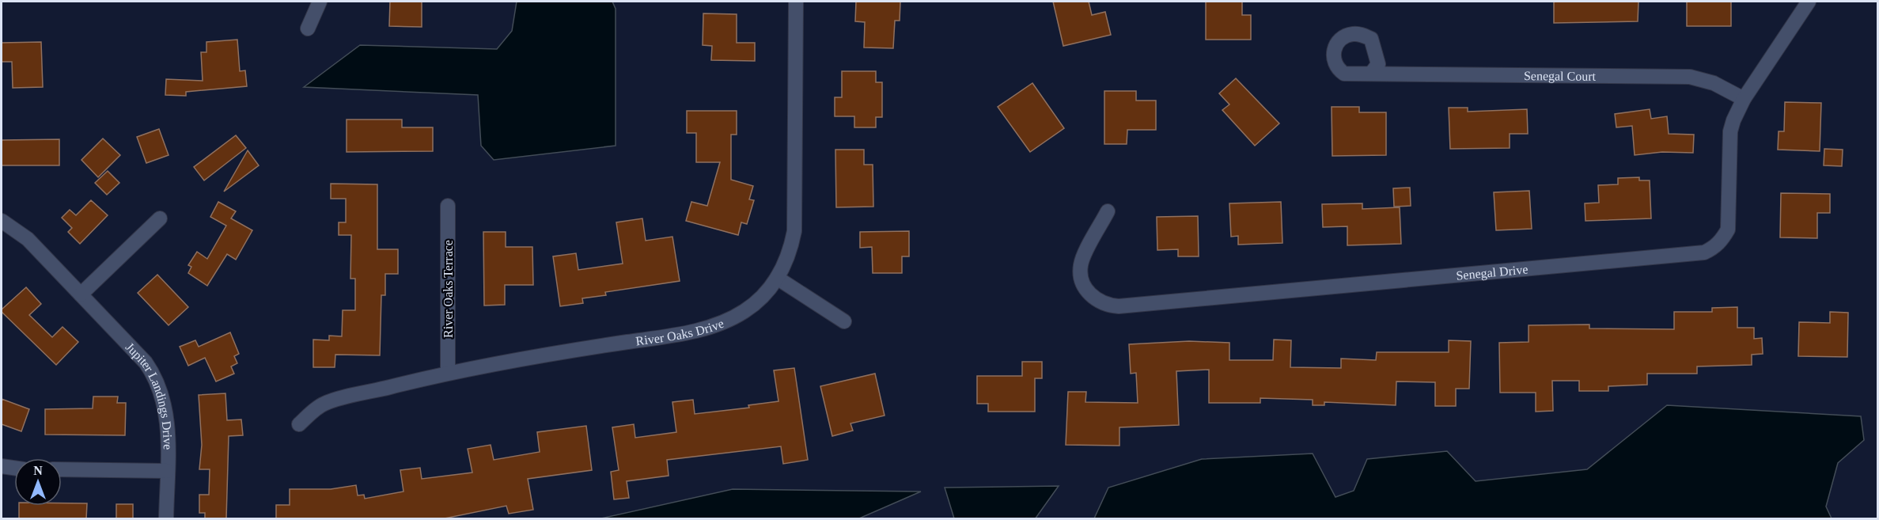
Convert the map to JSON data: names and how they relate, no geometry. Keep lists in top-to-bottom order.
{
  "streets": {
    "street": [
      "Senegal Court",
      "Senegal Drive",
      "River Oaks Terrace",
      "River Oaks Drive",
      "Jupiter Landings Drive"
    ]
  },
  "crossings": [
    ["Senegal Court", "Senegal Drive"],
    ["River Oaks Terrace", "River Oaks Drive"]
  ],
  "north": "top"
}
